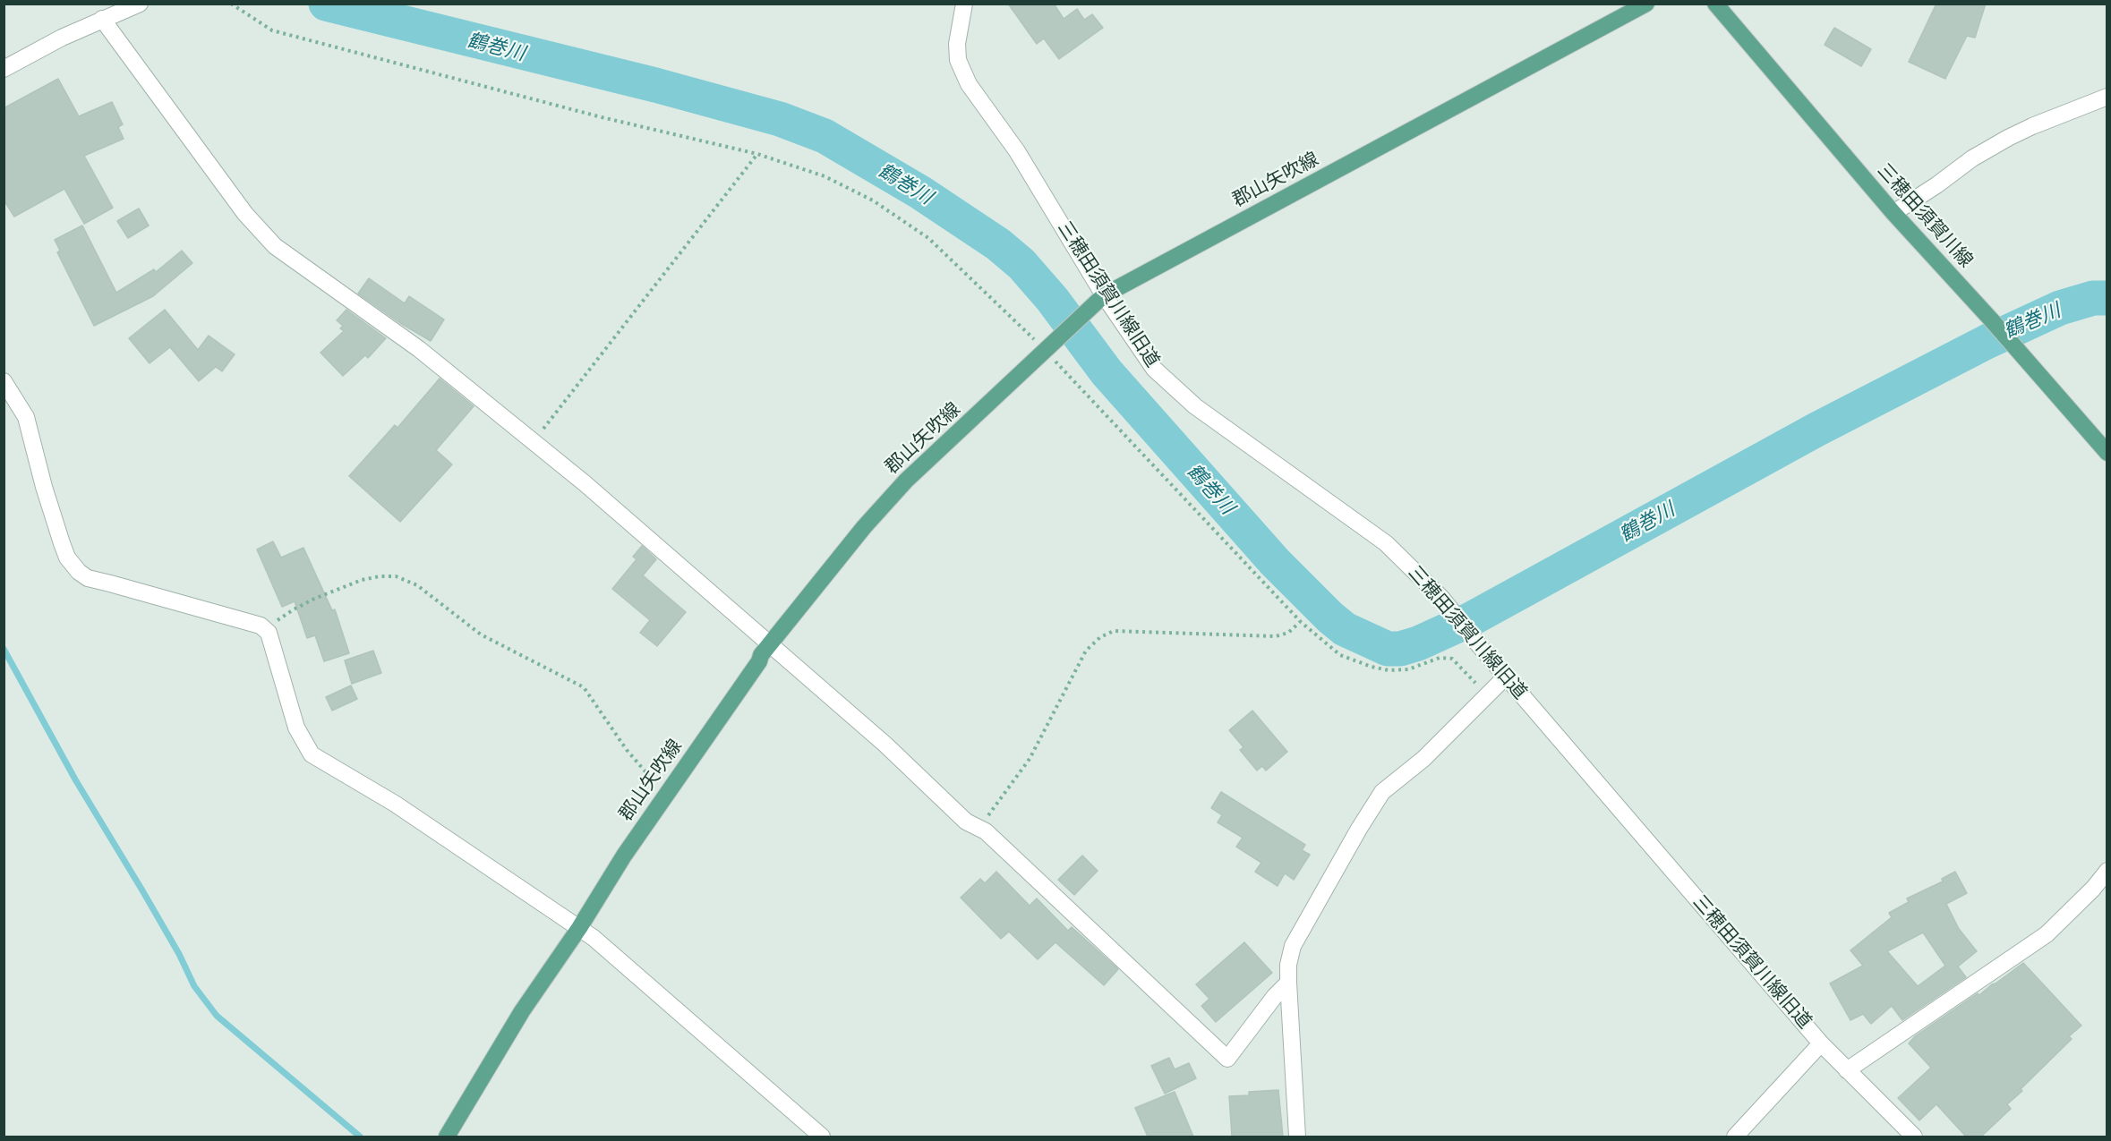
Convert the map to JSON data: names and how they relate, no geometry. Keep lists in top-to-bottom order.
{
  "streets": {
    "main road": ["郡山矢吹線", "三穂田須賀川線"],
    "street": ["三穂田須賀川線旧道"]
  },
  "crossings": [
    ["郡山矢吹線", "三穂田須賀川線旧道"]
  ],
  "water": ["鶴巻川"]
}
